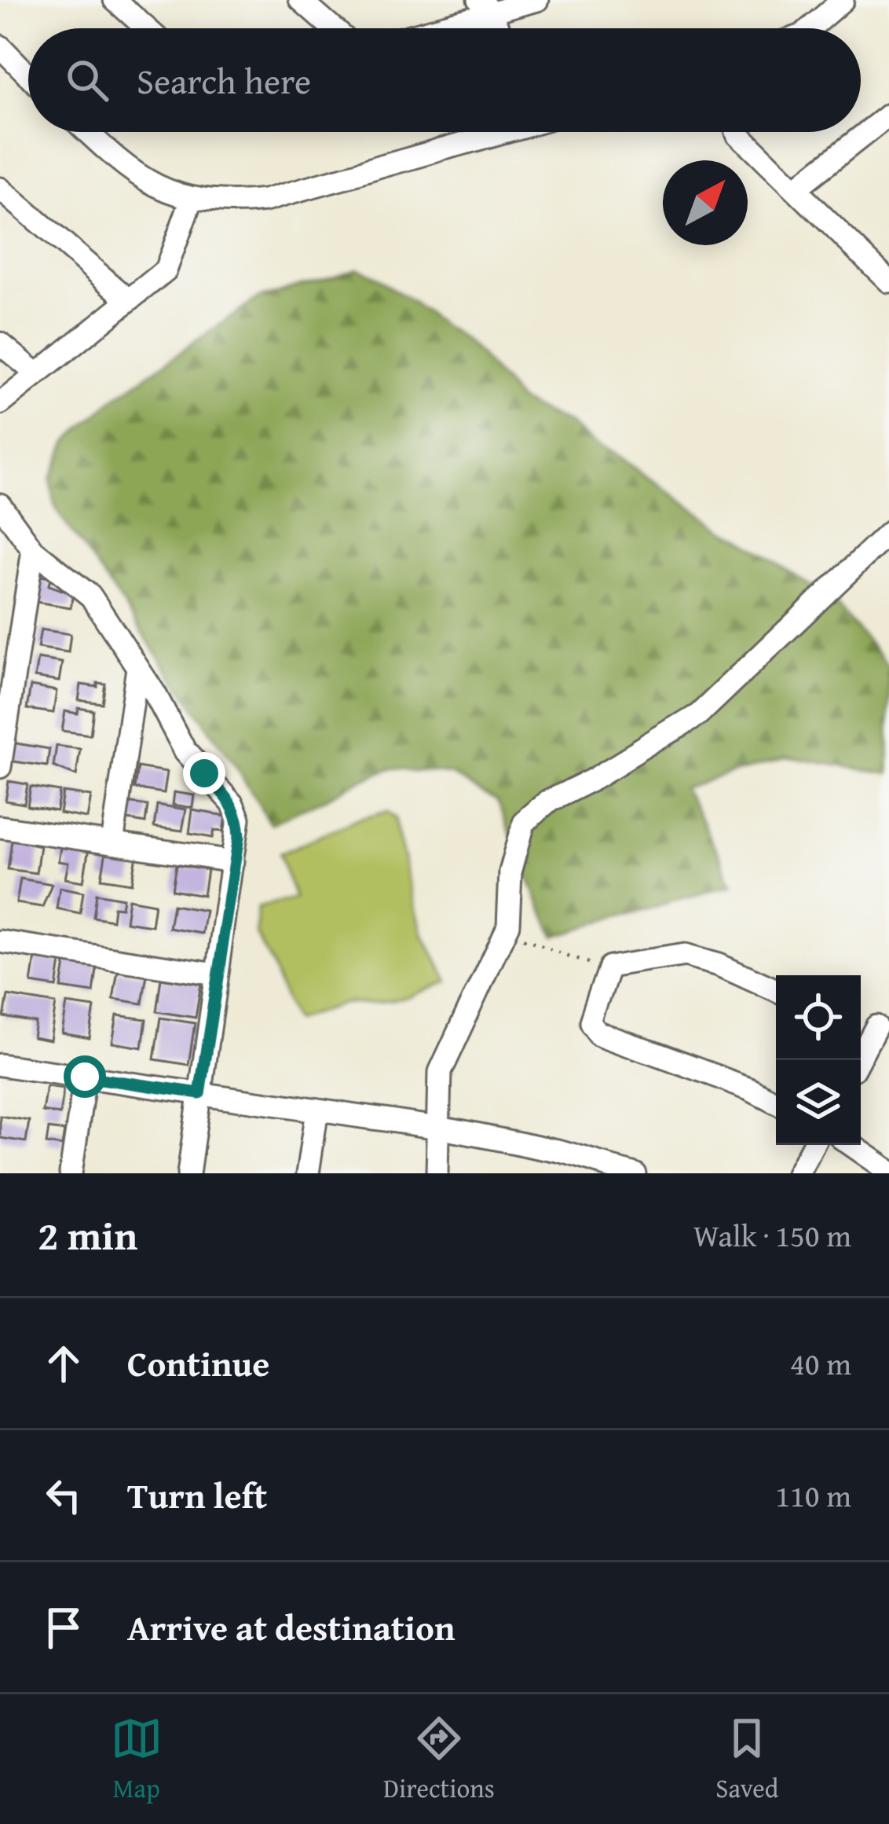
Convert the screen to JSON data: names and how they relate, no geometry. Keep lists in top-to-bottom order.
{
  "north": "top right",
  "page": {
    "search": "Search here",
    "heading": ["2 min", "Walk · 150 m"],
    "list": [
      ["Continue", "40 m"],
      ["Turn left", "110 m"],
      "Arrive at destination"
    ],
    "nav": ["Map", "Directions", "Saved"]
  }
}
